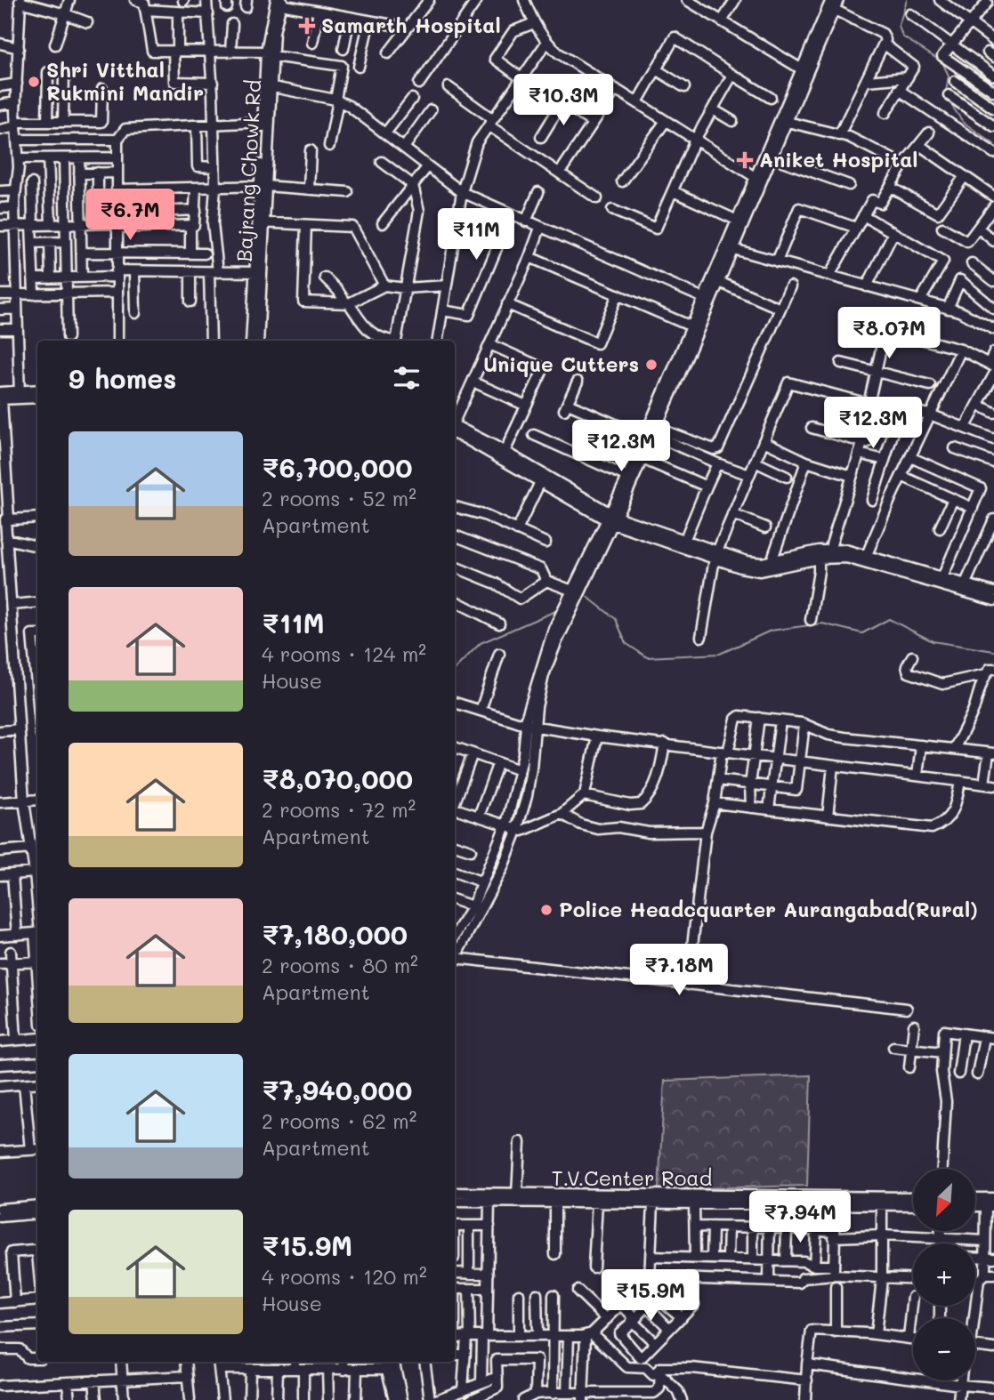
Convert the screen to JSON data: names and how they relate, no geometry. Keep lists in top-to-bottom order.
{
  "streets": {
    "street": ["Bajrang Chowk Rd", "T.V.Center Road"]
  },
  "places": {
    "health": ["Samarth Hospital", "Aniket Hospital"],
    "other": ["Shri Vitthal Rukmini Mandir", "Unique Cutters", "Police Headcquarter Aurangabad(Rural)"]
  },
  "north": "bottom left",
  "page": {
    "price": [
      "₹10.3M",
      "₹6.7M",
      "₹11M",
      "₹8.07M",
      "₹12.3M",
      "₹12.3M",
      "₹7.18M",
      "₹7.94M",
      "₹15.9M"
    ],
    "heading": "9 homes",
    "list": [
      {
        "name": "₹6,700,000",
        "note": "2 rooms · 52 m² · Apartment"
      },
      {
        "name": "₹11M",
        "note": "4 rooms · 124 m² · House"
      },
      {
        "name": "₹8,070,000",
        "note": "2 rooms · 72 m² · Apartment"
      },
      {
        "name": "₹7,180,000",
        "note": "2 rooms · 80 m² · Apartment"
      },
      {
        "name": "₹7,940,000",
        "note": "2 rooms · 62 m² · Apartment"
      },
      {
        "name": "₹15.9M",
        "note": "4 rooms · 120 m² · House"
      }
    ],
    "map_buttons": ["+", "−"]
  }
}
